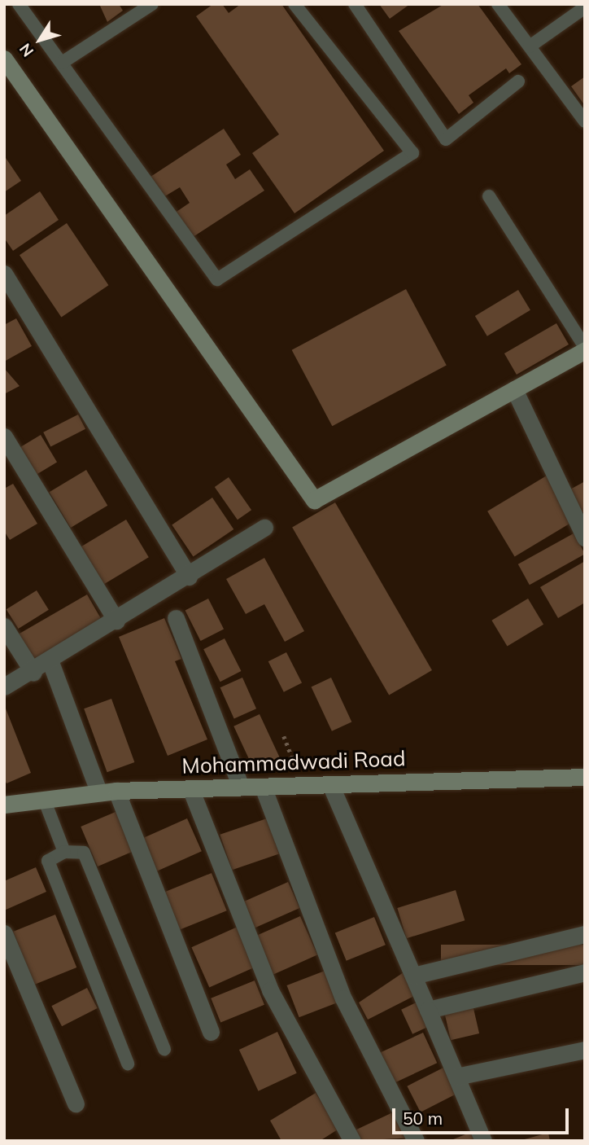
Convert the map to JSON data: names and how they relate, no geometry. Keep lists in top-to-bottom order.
{
  "streets": {
    "street": ["Mohammadwadi Road"]
  },
  "scale_bar": "50 m",
  "north": "bottom left"
}
